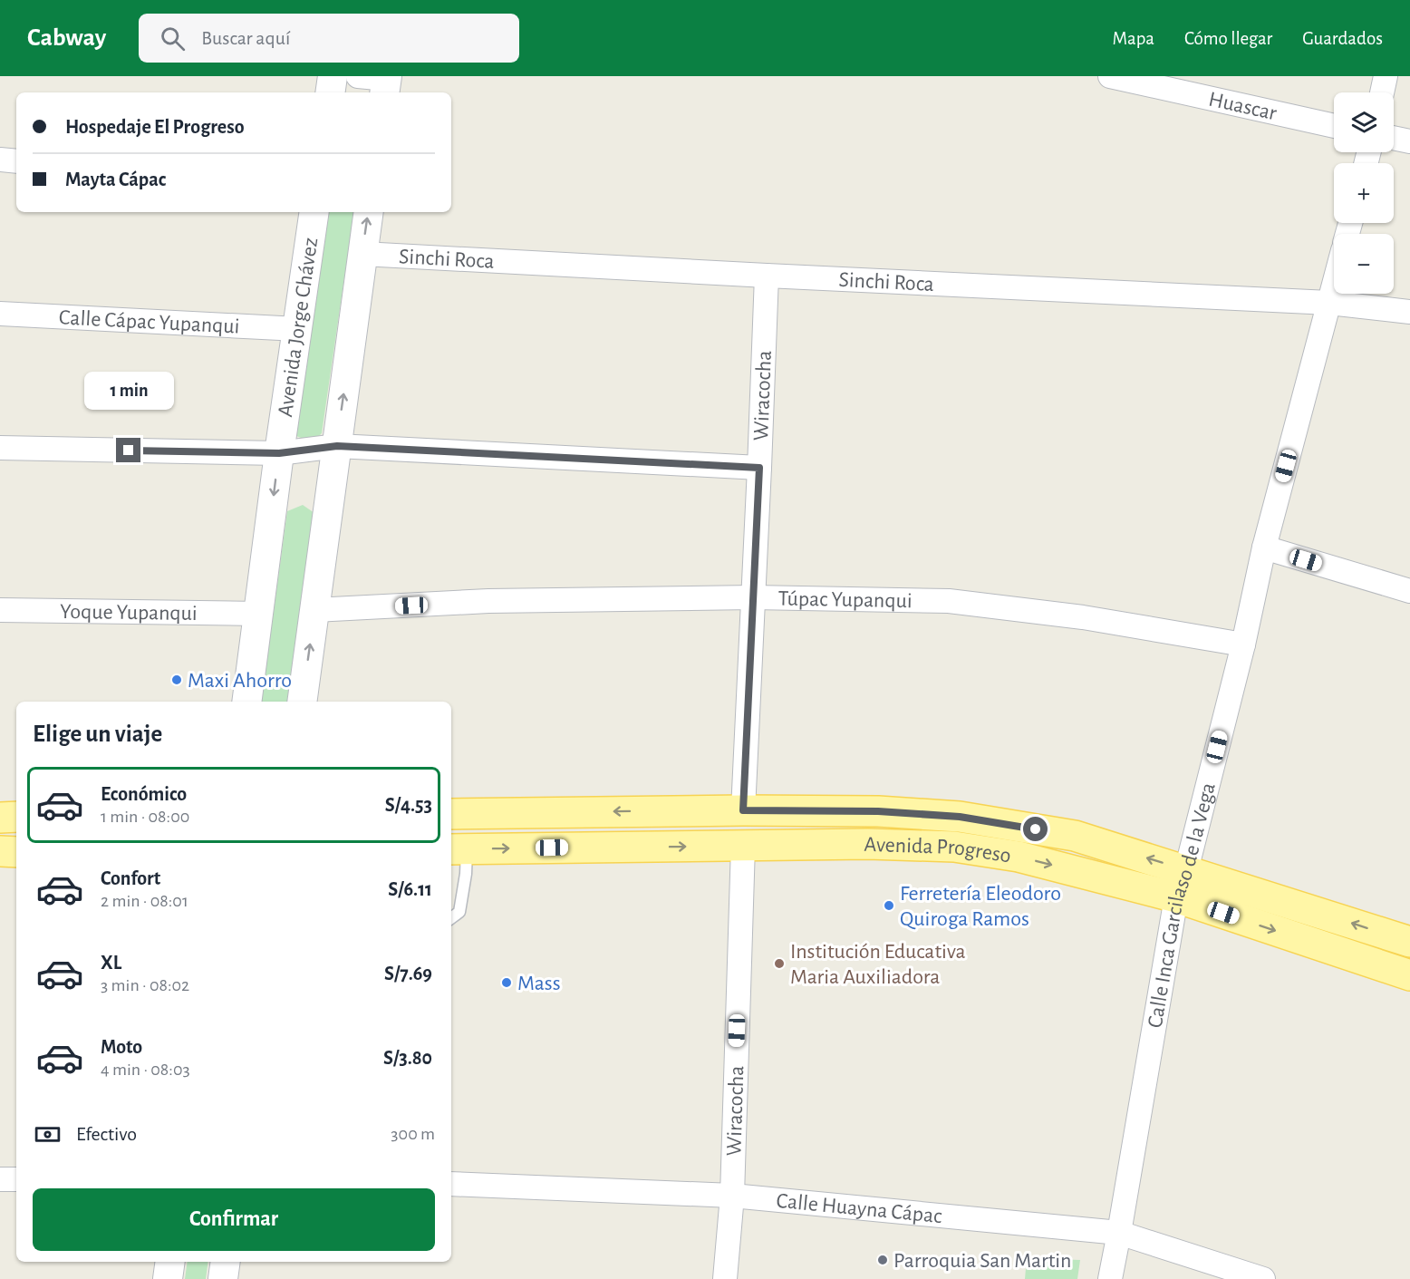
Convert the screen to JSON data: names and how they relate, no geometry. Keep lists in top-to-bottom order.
{
  "streets": {
    "main road": ["Avenida Progreso"],
    "street": [
      "Huascar",
      "Sinchi Roca",
      "Calle Cápac Yupanqui",
      "Avenida Jorge Chávez",
      "Wiracocha",
      "Túpac Yupanqui",
      "Yoque Yupanqui",
      "Calle Inca Garcilaso de la Vega",
      "Calle Huayna Cápac"
    ]
  },
  "crossings": [
    ["Sinchi Roca", "Wiracocha"],
    ["Sinchi Roca", "Calle Inca Garcilaso de la Vega"],
    ["Calle Cápac Yupanqui", "Avenida Jorge Chávez"],
    ["Avenida Jorge Chávez", "Yoque Yupanqui"],
    ["Wiracocha", "Túpac Yupanqui"],
    ["Wiracocha", "Avenida Progreso"],
    ["Wiracocha", "Calle Huayna Cápac"],
    ["Túpac Yupanqui", "Calle Inca Garcilaso de la Vega"],
    ["Avenida Progreso", "Calle Inca Garcilaso de la Vega"],
    ["Calle Inca Garcilaso de la Vega", "Calle Huayna Cápac"]
  ],
  "places": [
    "Maxi Ahorro",
    "Ferretería Eleodoro Quiroga Ramos",
    "Institución Educativa Maria Auxiliadora",
    "Mass",
    "Parroquia San Martin"
  ],
  "page": {
    "header": "Cabway",
    "search": "Buscar aquí",
    "nav": ["Mapa", "Cómo llegar", "Guardados"],
    "map_buttons": ["+", "−"],
    "banner": ["Hospedaje El Progreso", "Mayta Cápac"],
    "bubble": "1 min",
    "heading": "Elige un viaje",
    "list": [
      {
        "name": "Económico",
        "note": "1 min · 08:00",
        "value": "S/4.53"
      },
      {
        "name": "Confort",
        "note": "2 min · 08:01",
        "value": "S/6.11"
      },
      {
        "name": "XL",
        "note": "3 min · 08:02",
        "value": "S/7.69"
      },
      {
        "name": "Moto",
        "note": "4 min · 08:03",
        "value": "S/3.80"
      }
    ],
    "pay": ["Efectivo", "300 m"],
    "buttons": "Confirmar"
  }
}
